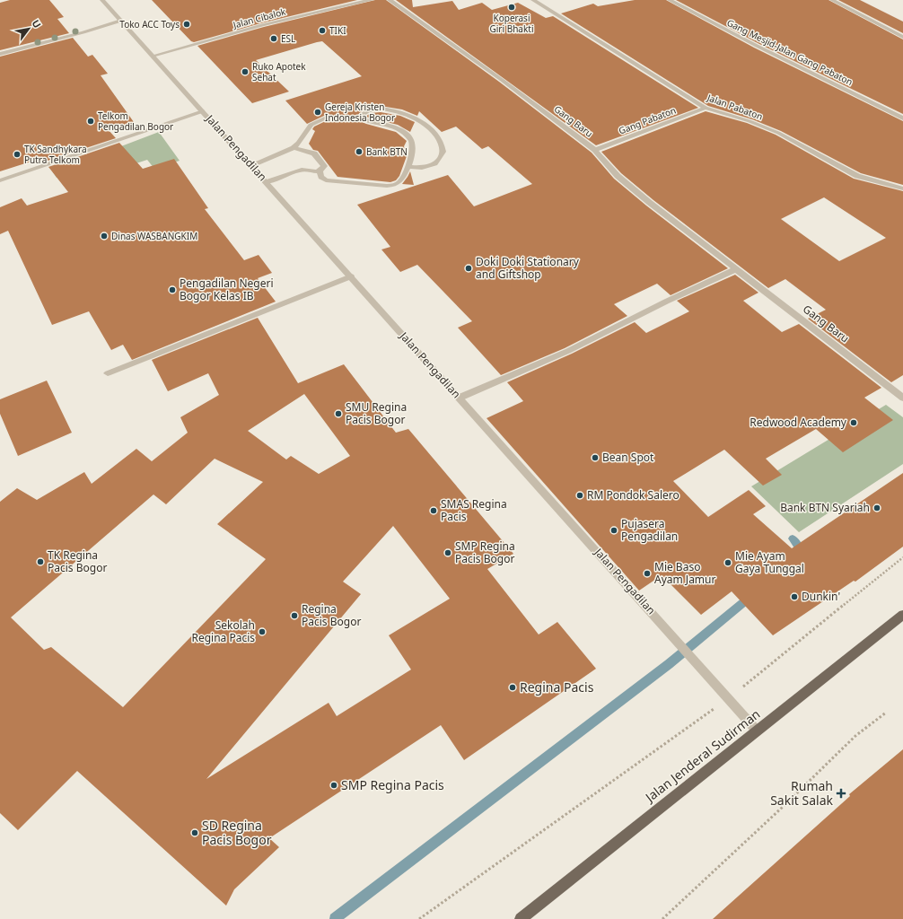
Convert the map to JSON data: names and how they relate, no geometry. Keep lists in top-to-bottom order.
{
  "streets": {
    "main road": ["Jalan Jenderal Sudirman"],
    "street": [
      "Jalan Cibalok",
      "Gang Mesjid-Jalan Gang Pabaton",
      "Jalan Pabaton",
      "Gang Pabaton",
      "Gang Baru",
      "Jalan Pengadilan"
    ]
  },
  "crossings": [
    ["Jalan Cibalok", "Jalan Pengadilan"],
    ["Jalan Pabaton", "Gang Pabaton"],
    ["Gang Pabaton", "Gang Baru"],
    ["Jalan Pengadilan", "Jalan Jenderal Sudirman"]
  ],
  "places": {
    "other": [
      "Koperasi Giri Bhakti",
      "Toko ACC Toys",
      "TIKI",
      "ESL",
      "Ruko Apotek Sehat",
      "Gereja Kristen Indonesia Bogor",
      "Telkom Pengadilan Bogor",
      "Bank BTN",
      "TK Sandhykara Putra Telkom",
      "Dinas WASBANGKIM",
      "Doki Doki Stationary and Giftshop",
      "Pengadilan Negeri Bogor Kelas IB",
      "SMU Regina Pacis Bogor",
      "Redwood Academy",
      "Bean Spot",
      "RM Pondok Salero",
      "Bank BTN Syariah",
      "SMAS Regina Pacis",
      "Pujasera Pengadilan",
      "SMP Regina Pacis Bogor",
      "TK Regina Pacis Bogor",
      "Mie Ayam Gaya Tunggal",
      "Mie Baso Ayam Jamur",
      "Dunkin'",
      "Regina Pacis Bogor",
      "Sekolah Regina Pacis",
      "Regina Pacis",
      "SMP Regina Pacis",
      "SD Regina Pacis Bogor"
    ],
    "health": ["Rumah Sakit Salak"]
  },
  "north": "top right"
}
